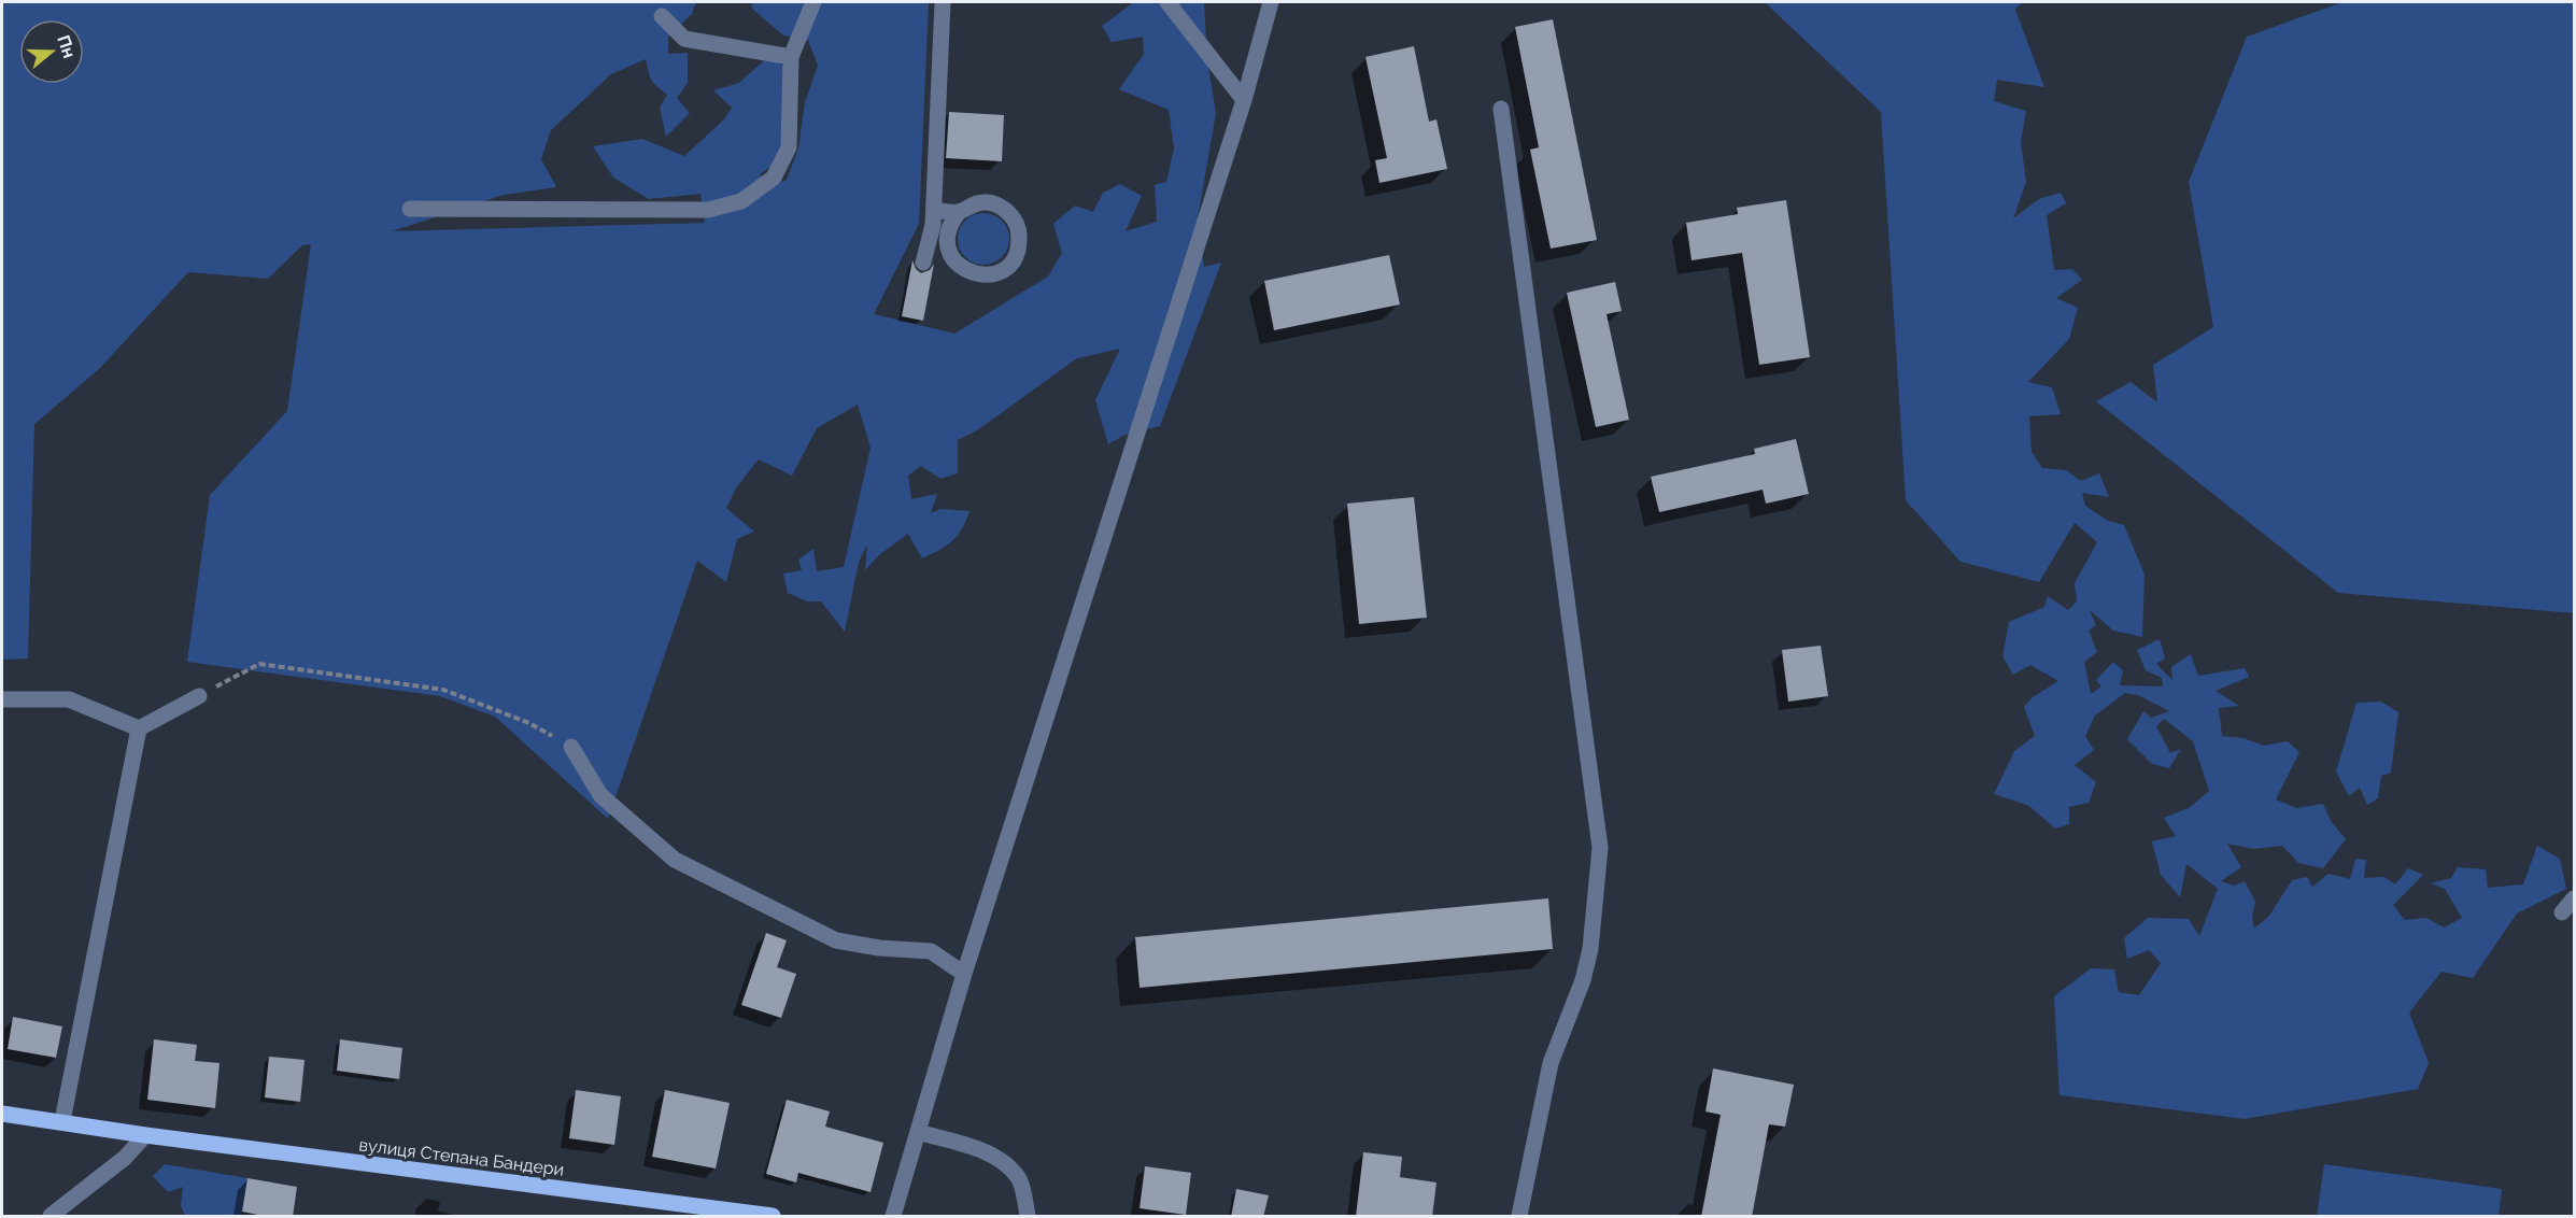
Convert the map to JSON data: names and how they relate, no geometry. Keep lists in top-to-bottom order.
{
  "streets": {
    "main road": ["вулиця Степана Бандери"]
  },
  "north": "right"
}
